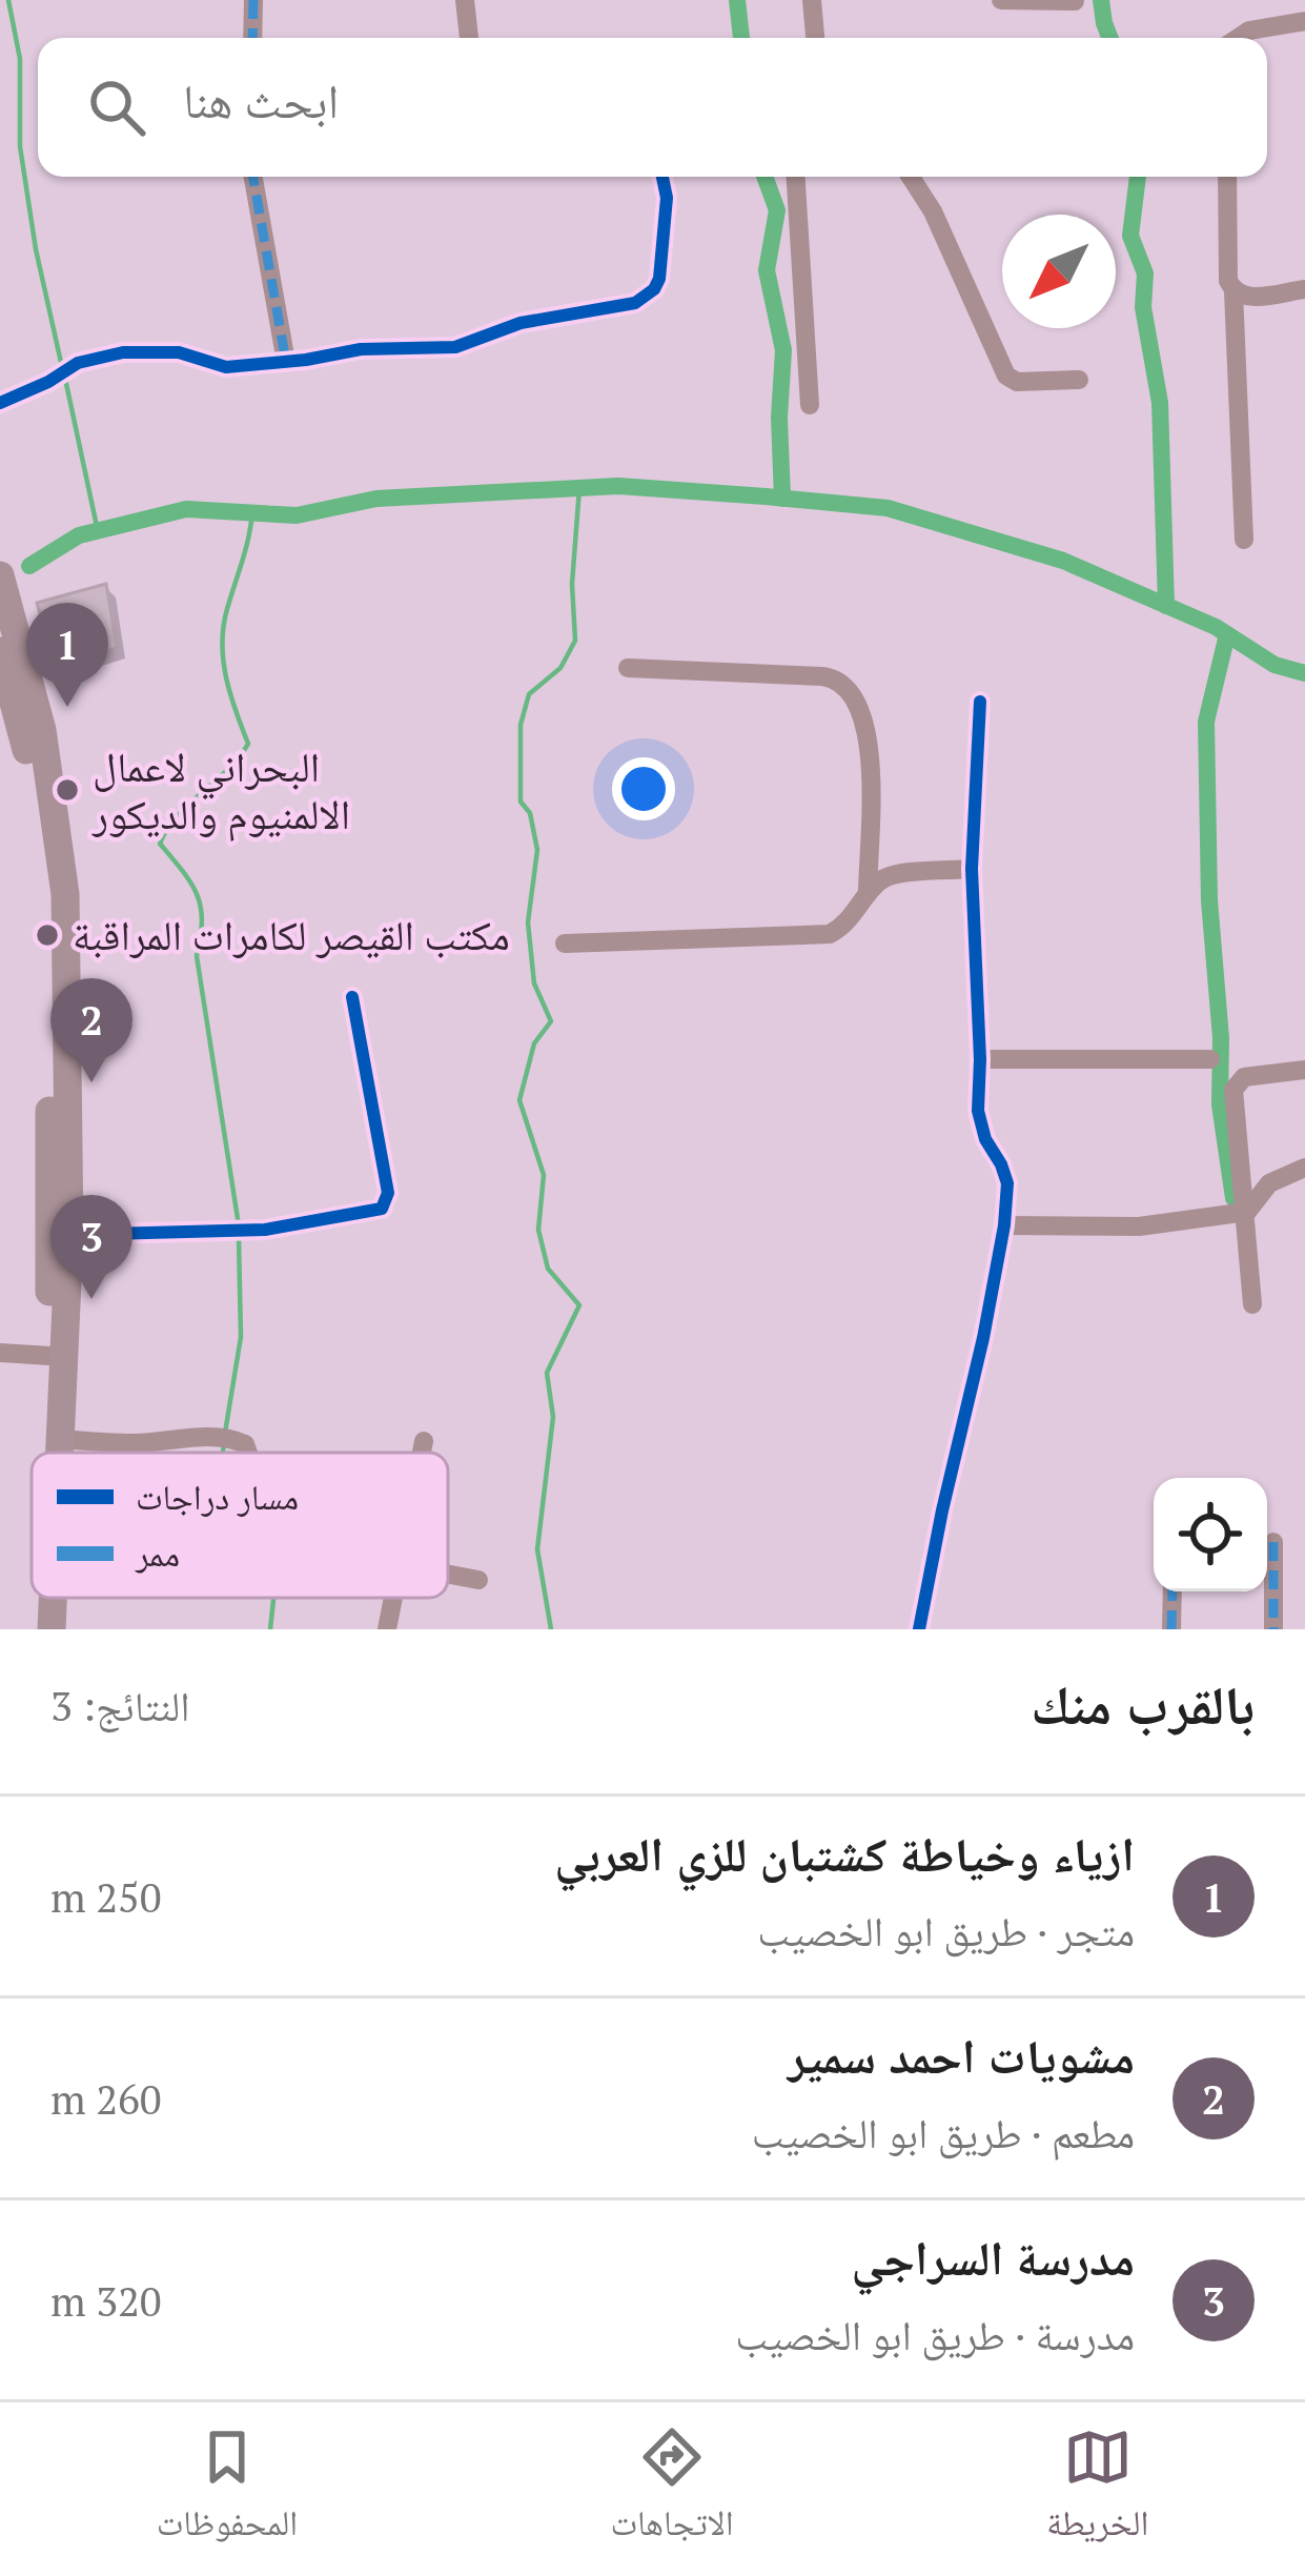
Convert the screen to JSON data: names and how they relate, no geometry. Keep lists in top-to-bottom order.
{
  "places": ["البحراني لاعمال الالمنيوم والديكور", "مكتب القيصر لكامرات المراقبة"],
  "legend": ["مسار دراجات", "ممر"],
  "north": "bottom left",
  "page": {
    "search": "ابحث هنا",
    "pins": ["1", "2", "3"],
    "heading": ["بالقرب منك", "النتائج: 3"],
    "list": [
      {
        "mark": "1",
        "name": "ازياء وخياطة كشتبان للزي العربي",
        "note": "متجر · طريق ابو الخصيب",
        "value": "250 m"
      },
      {
        "mark": "2",
        "name": "مشويات احمد سمير",
        "note": "مطعم · طريق ابو الخصيب",
        "value": "260 m"
      },
      {
        "mark": "3",
        "name": "مدرسة السراجي",
        "note": "مدرسة · طريق ابو الخصيب",
        "value": "320 m"
      }
    ],
    "nav": ["الخريطة", "الاتجاهات", "المحفوظات"]
  }
}
